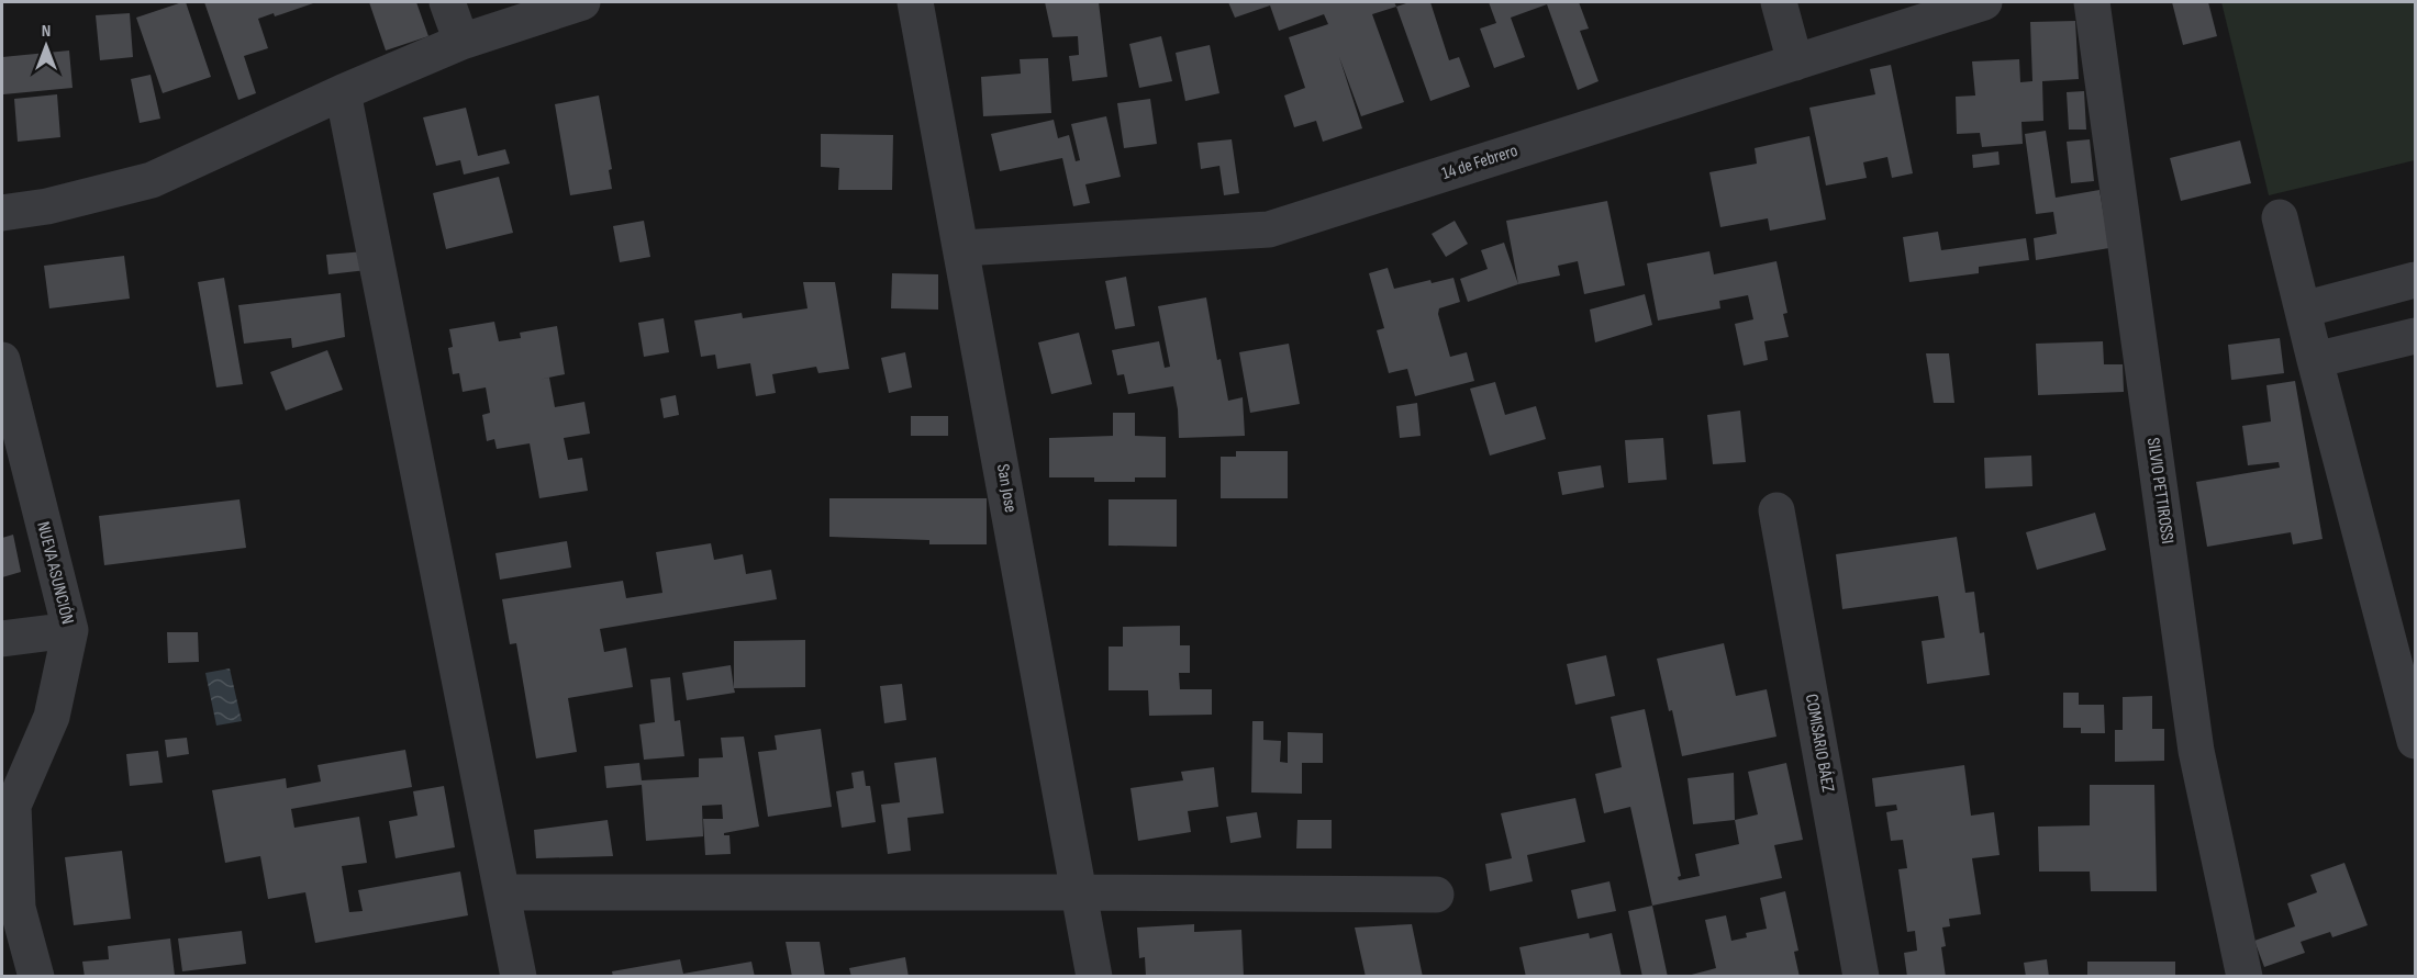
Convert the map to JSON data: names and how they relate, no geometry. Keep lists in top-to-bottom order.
{
  "streets": {
    "street": [
      "14 de Febrero",
      "San Jose",
      "SILVIO PETTIROSSI",
      "NUEVA ASUNCIÓN",
      "COMISARIO BÁEZ"
    ]
  },
  "crossings": [
    ["14 de Febrero", "San Jose"]
  ],
  "north": "top"
}
